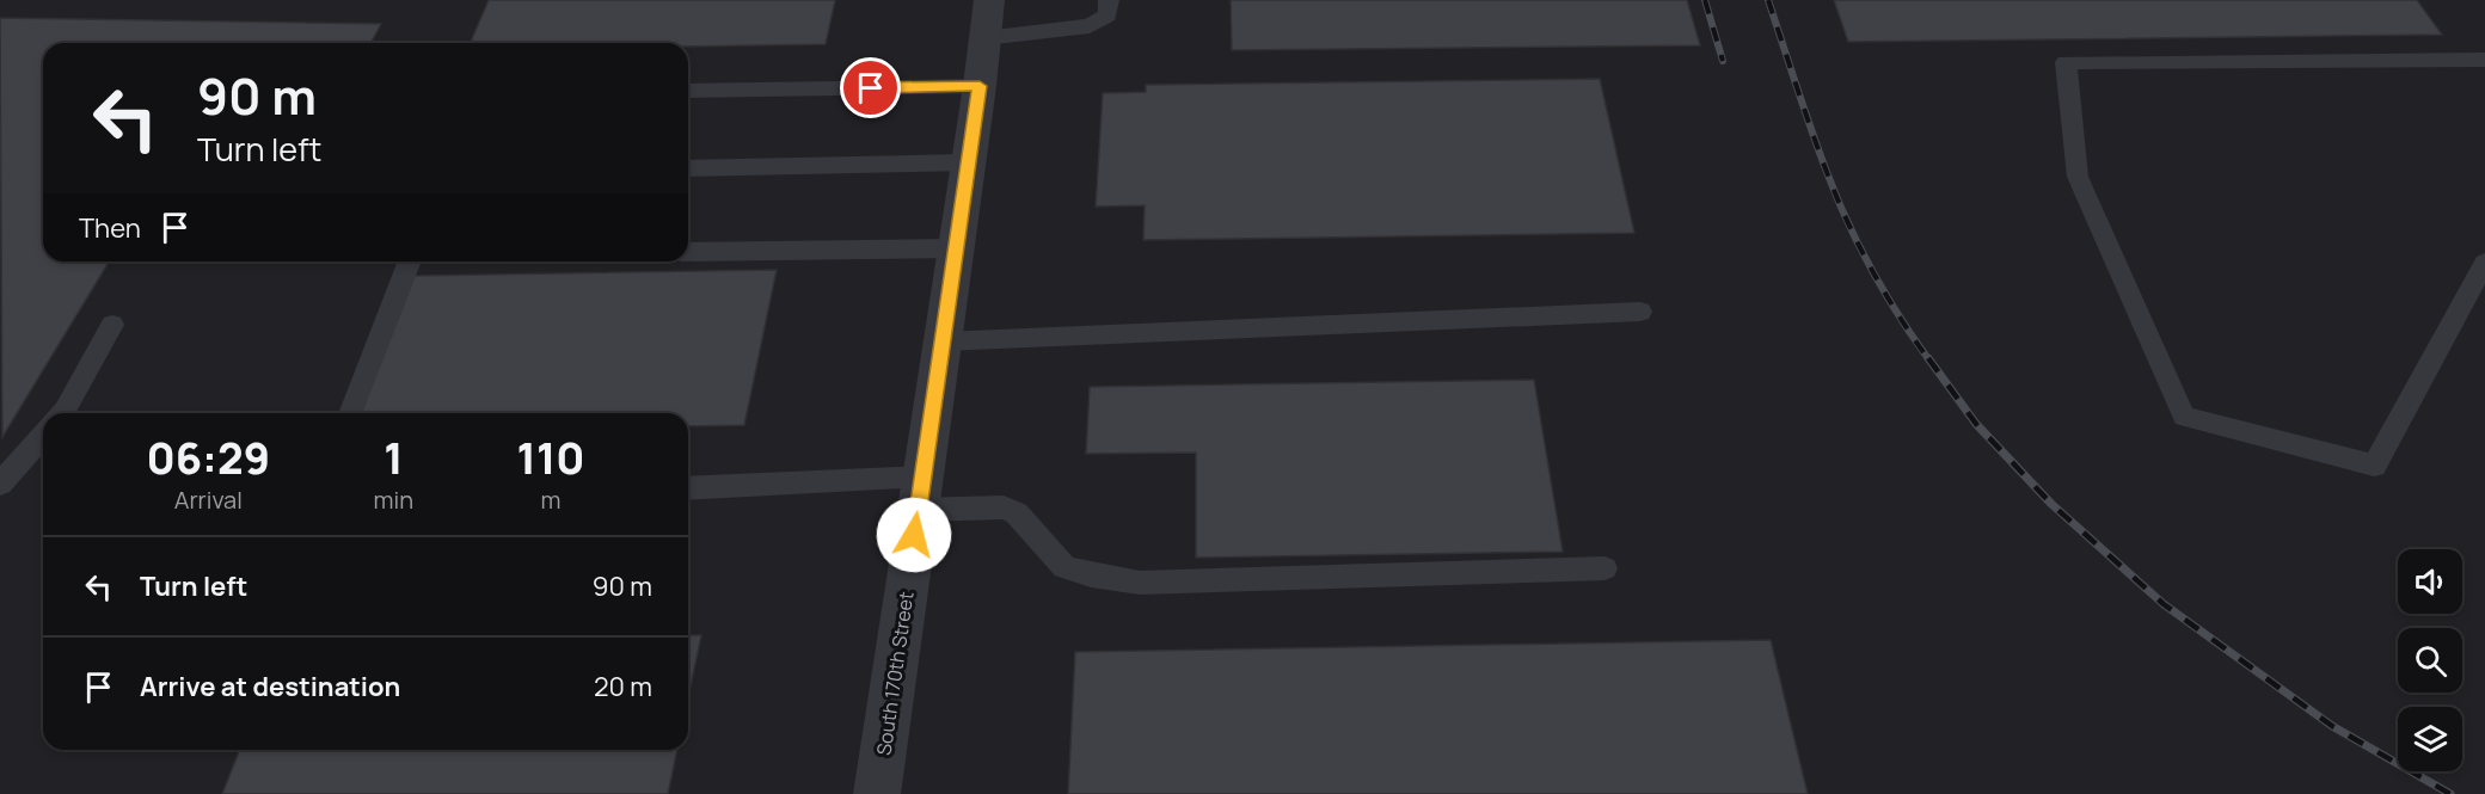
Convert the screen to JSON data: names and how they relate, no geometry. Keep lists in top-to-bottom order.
{
  "streets": {
    "street": ["South 170th Street"]
  },
  "page": {
    "turn": ["90 m", "Turn left"],
    "then": "Then",
    "eta": [
      "06:29",
      "Arrival",
      "1",
      "min",
      "110",
      "m"
    ],
    "list": [
      {
        "name": "Turn left",
        "value": "90 m"
      },
      {
        "name": "Arrive at destination",
        "value": "20 m"
      }
    ]
  }
}
